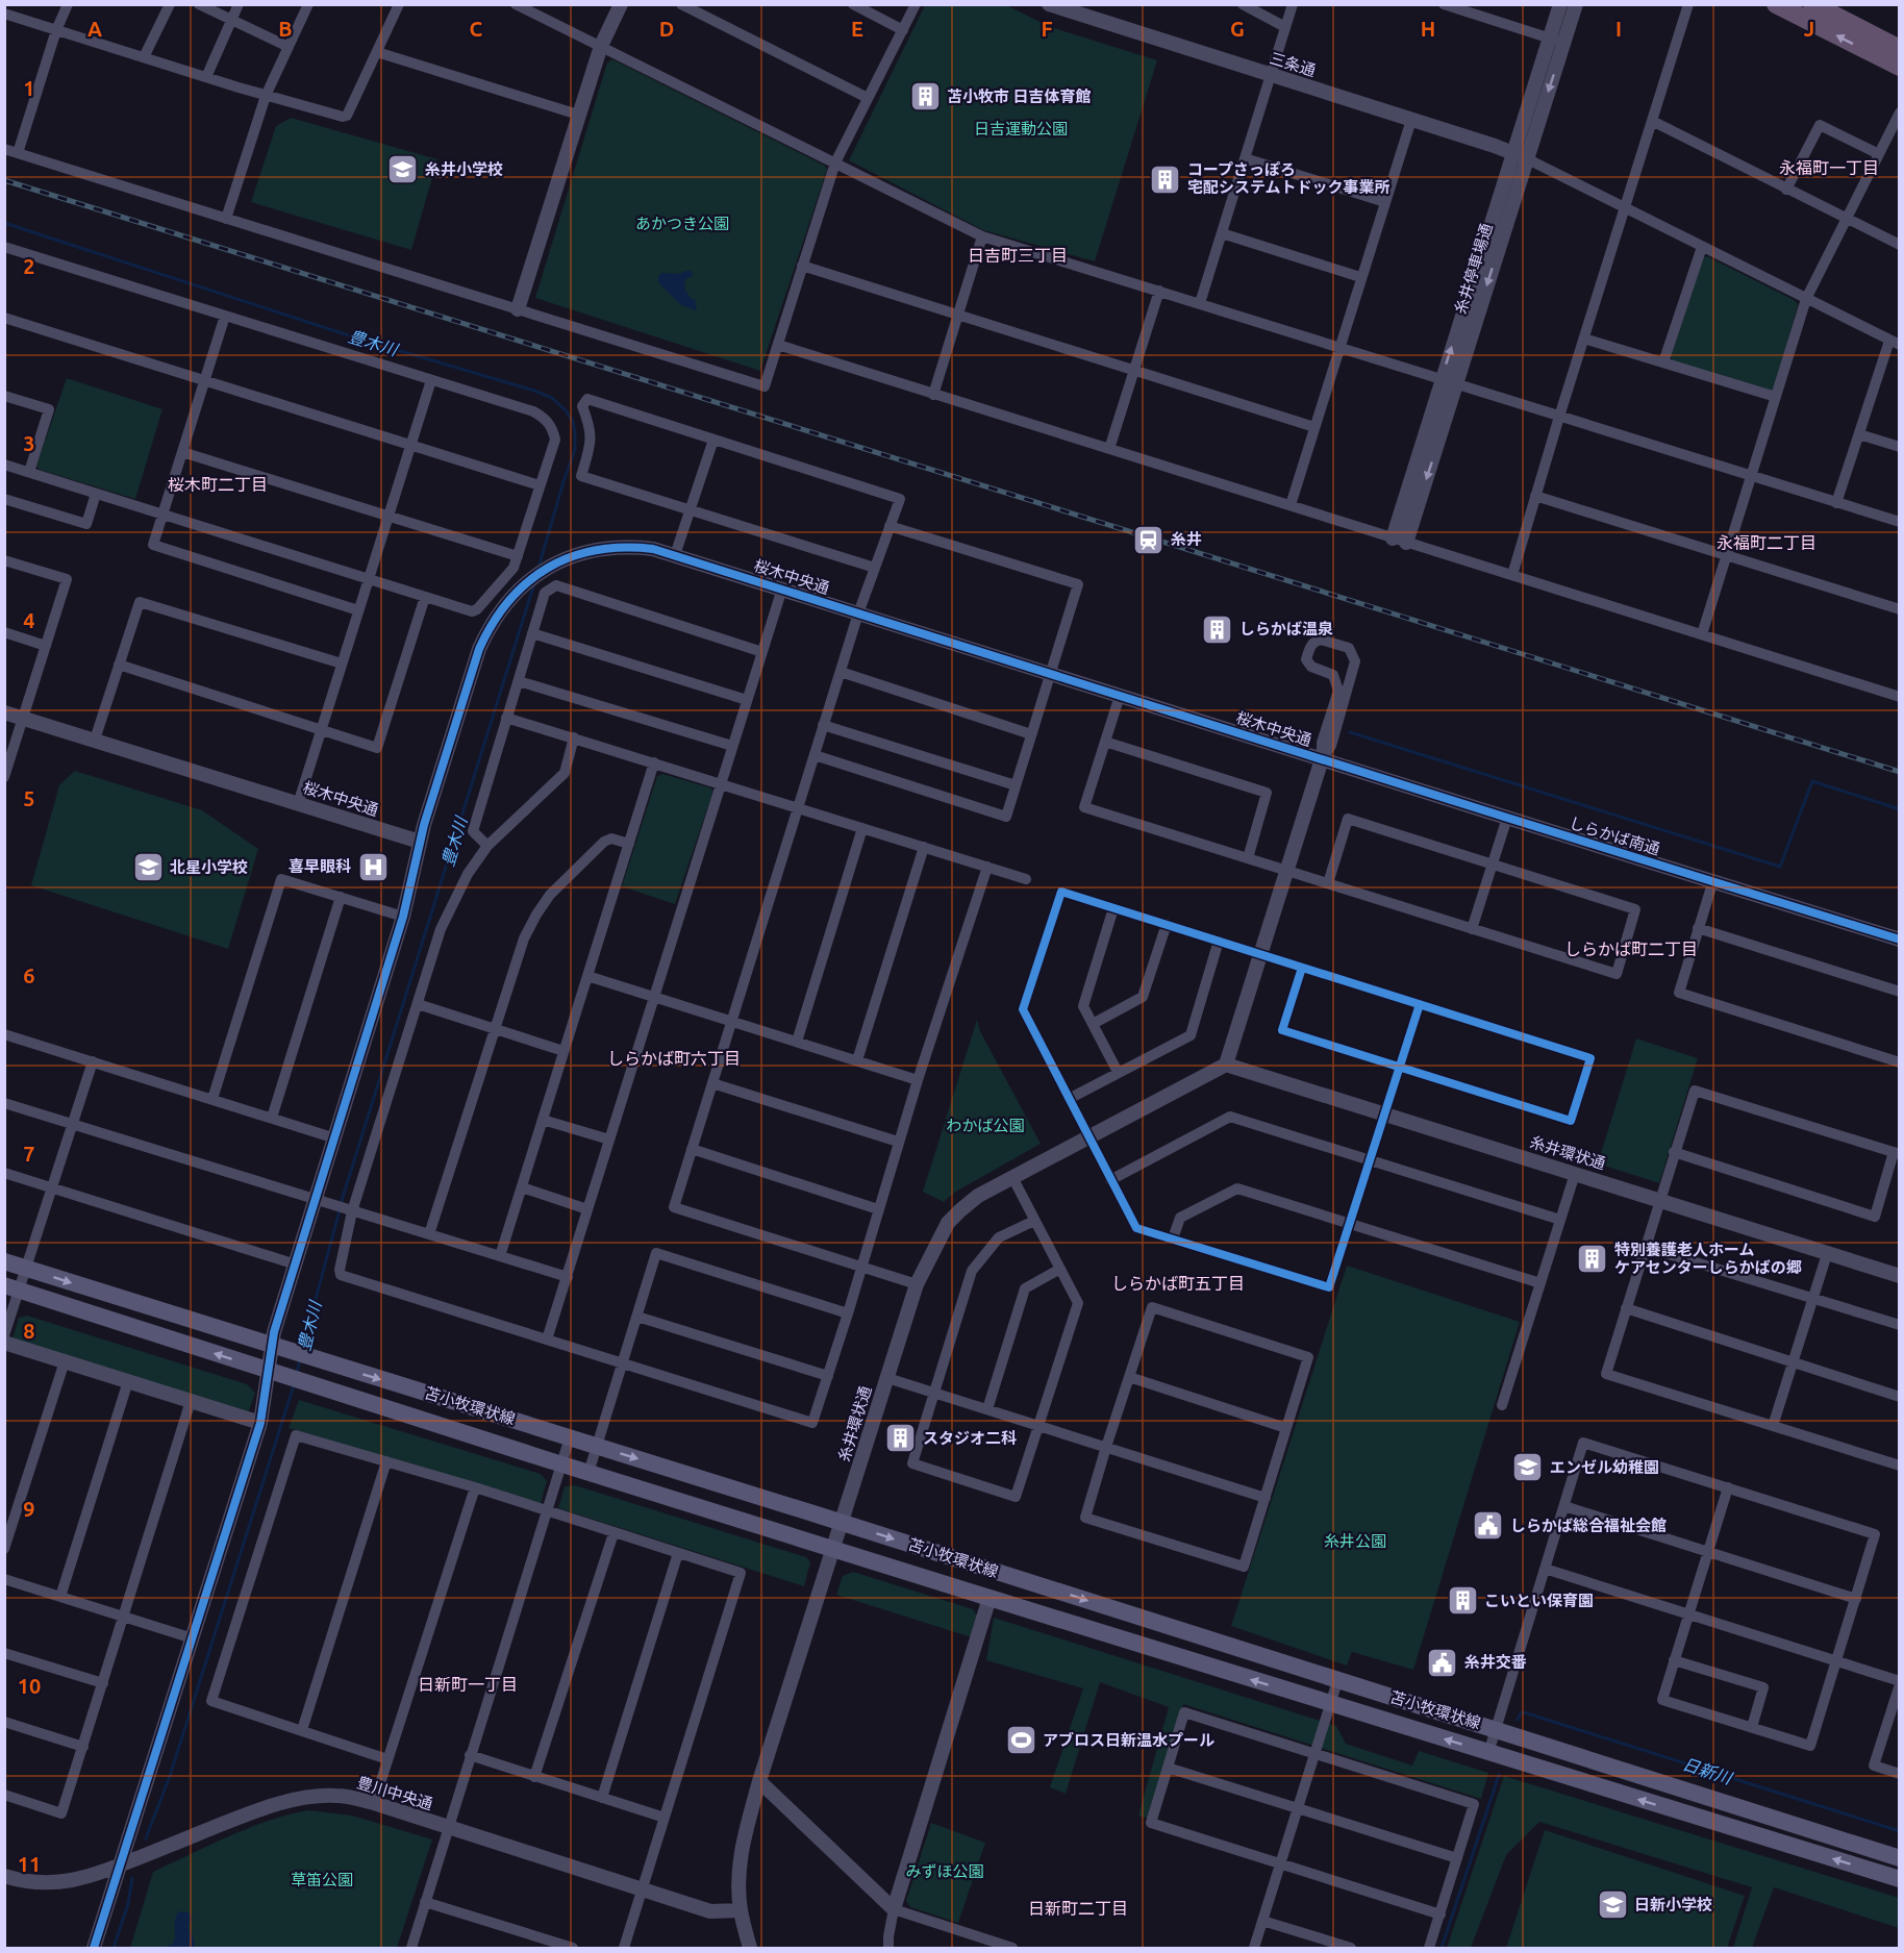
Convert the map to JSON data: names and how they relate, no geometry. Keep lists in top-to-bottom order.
{
  "streets": {
    "main road": ["苫小牧環状線"],
    "street": [
      "三条通",
      "糸井停車場通",
      "桜木中央通",
      "しらかば南通",
      "糸井環状通",
      "豊川中央通"
    ]
  },
  "crossings": [
    ["三条通", "糸井停車場通"],
    ["桜木中央通", "しらかば南通"],
    ["糸井環状通", "苫小牧環状線"],
    ["糸井環状通", "豊川中央通"]
  ],
  "districts": [
    "永福町一丁目",
    "日吉町三丁目",
    "桜木町二丁目",
    "永福町二丁目",
    "しらかば町二丁目",
    "しらかば町六丁目",
    "しらかば町五丁目",
    "日新町一丁目",
    "日新町二丁目"
  ],
  "water": ["豊木川", "日新川"],
  "parks": [
    "日吉運動公園",
    "あかつき公園",
    "わかば公園",
    "糸井公園",
    "みずほ公園",
    "草笛公園"
  ],
  "places": {
    "building": [
      "苫小牧市 日吉体育館",
      "コープさっぽろ 宅配システムトドック事業所",
      "しらかば温泉",
      "特別養護老人ホーム ケアセンターしらかばの郷",
      "スタジオ二科",
      "こいとい保育園"
    ],
    "school or university": [
      "糸井小学校",
      "北星小学校",
      "エンゼル幼稚園",
      "日新小学校"
    ],
    "station": ["糸井"],
    "hospital": ["喜早眼科"],
    "public building": ["しらかば総合福祉会館", "糸井交番"],
    "sports": ["アブロス日新温水プール"]
  },
  "grid": {
    "columns": [
      "A",
      "B",
      "C",
      "D",
      "E",
      "F",
      "G",
      "H",
      "I",
      "J"
    ],
    "rows": [
      "1",
      "2",
      "3",
      "4",
      "5",
      "6",
      "7",
      "8",
      "9",
      "10",
      "11"
    ]
  }
}
